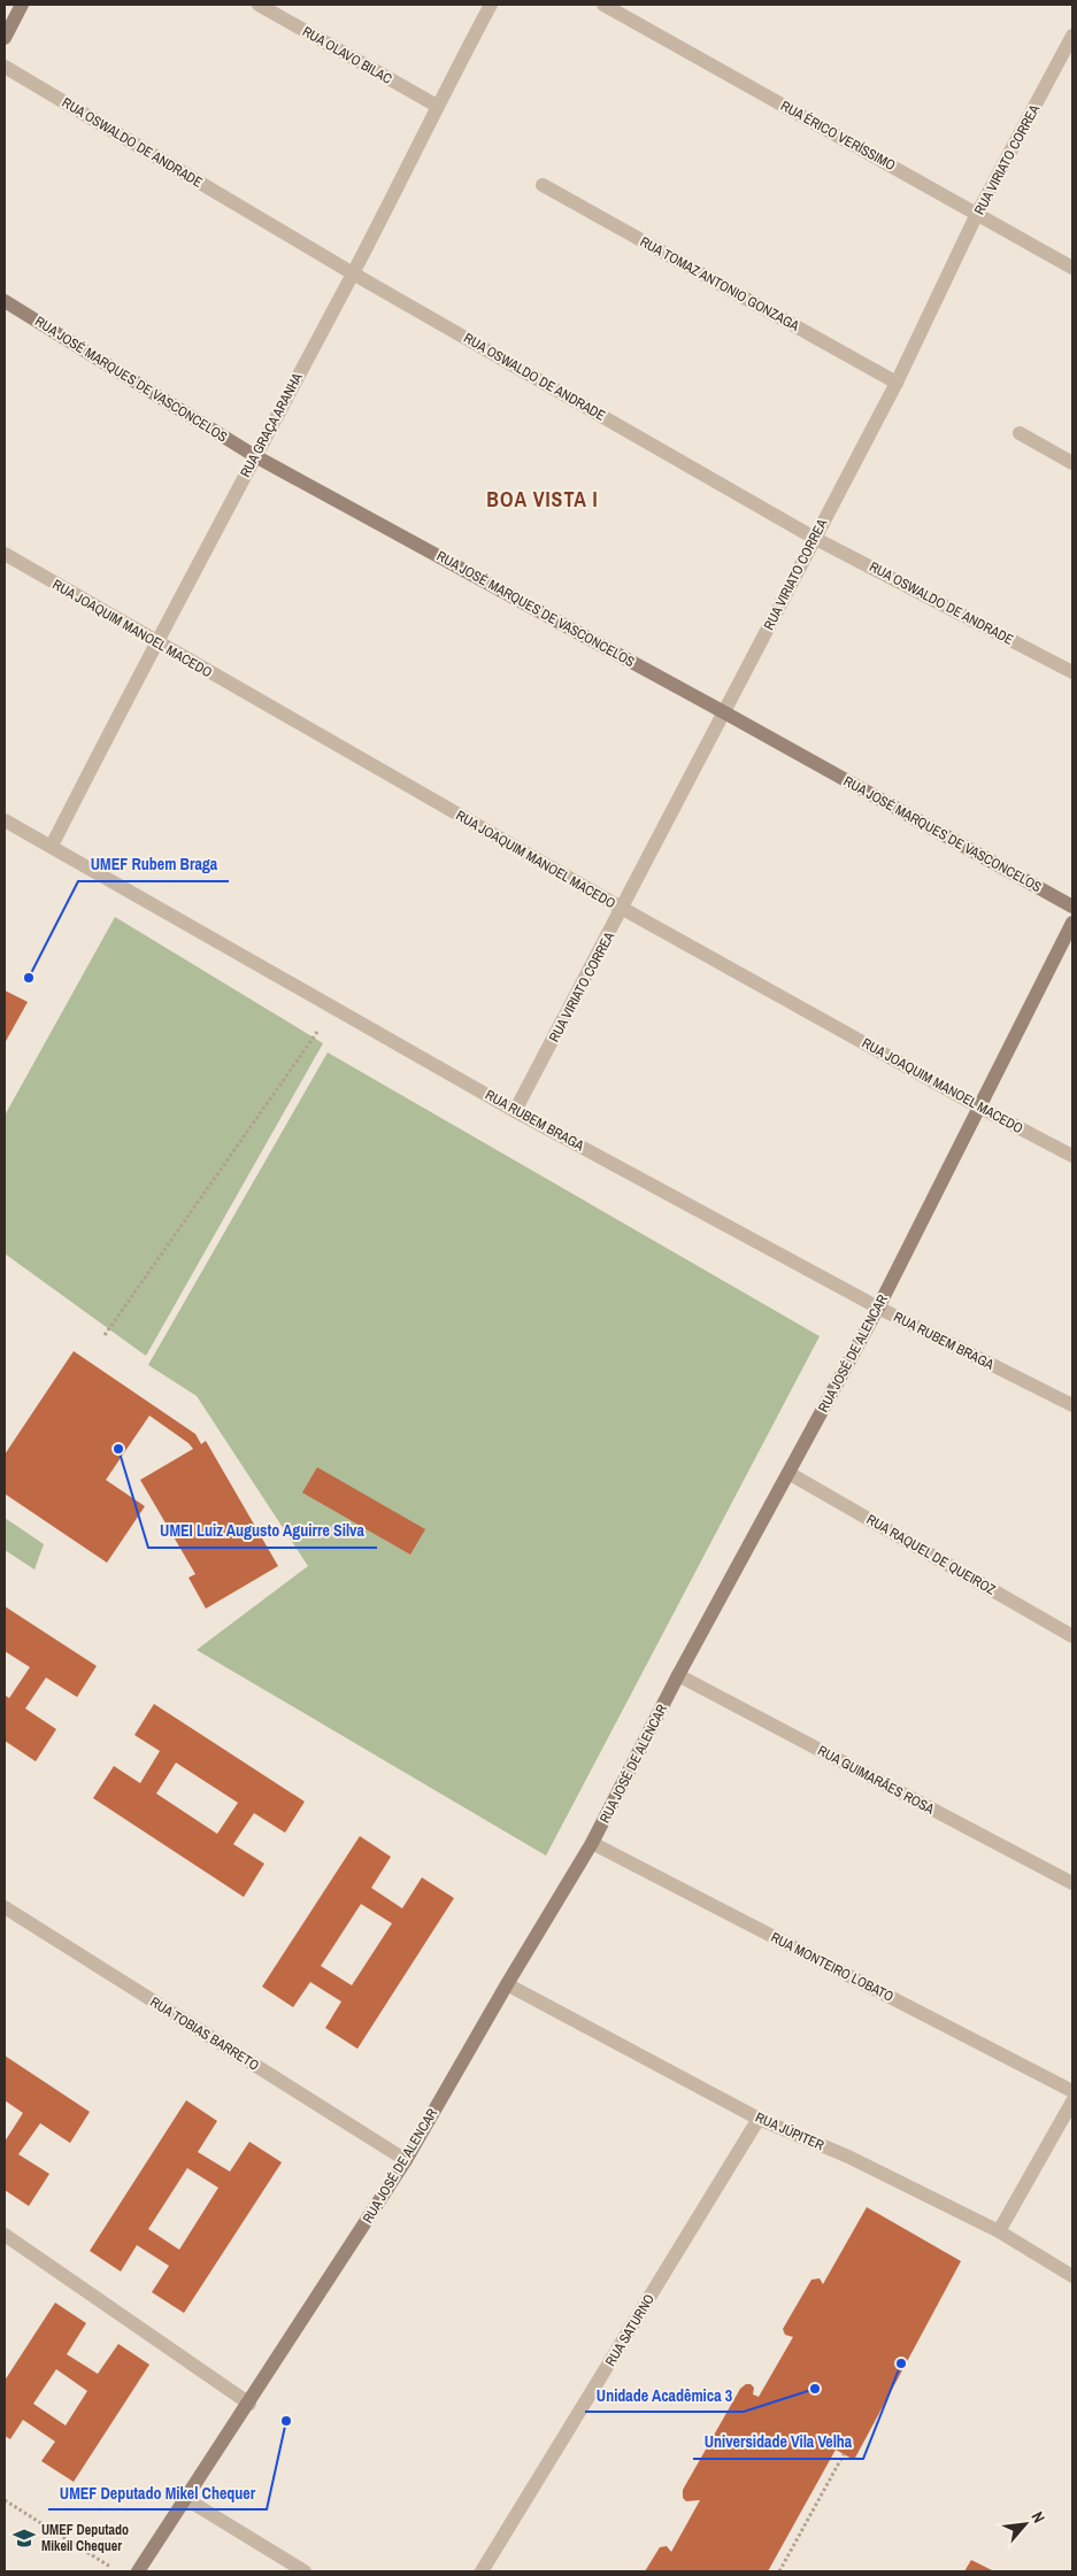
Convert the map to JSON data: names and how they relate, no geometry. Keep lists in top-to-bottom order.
{
  "streets": {
    "street": [
      "RUA OLAVO BILAC",
      "RUA ÉRICO VERÍSSIMO",
      "RUA OSWALDO DE ANDRADE",
      "RUA VIRIATO CORREA",
      "RUA TOMAZ ANTONIO GONZAGA",
      "RUA JOSÉ MARQUES DE VASCONCELOS",
      "RUA GRAÇA ARANHA",
      "RUA JOAQUIM MANOEL MACEDO",
      "RUA RUBEM BRAGA",
      "RUA JOSÉ DE ALENCAR",
      "RUA RAQUEL DE QUEIROZ",
      "RUA GUIMARÃES ROSA",
      "RUA MONTEIRO LOBATO",
      "RUA TOBIAS BARRETO",
      "RUA JÚPITER",
      "RUA SATURNO"
    ]
  },
  "crossings": [
    ["RUA OLAVO BILAC", "RUA GRAÇA ARANHA"],
    ["RUA ÉRICO VERÍSSIMO", "RUA VIRIATO CORREA"],
    ["RUA OSWALDO DE ANDRADE", "RUA VIRIATO CORREA"],
    ["RUA OSWALDO DE ANDRADE", "RUA GRAÇA ARANHA"],
    ["RUA VIRIATO CORREA", "RUA TOMAZ ANTONIO GONZAGA"],
    ["RUA VIRIATO CORREA", "RUA JOSÉ MARQUES DE VASCONCELOS"],
    ["RUA VIRIATO CORREA", "RUA JOAQUIM MANOEL MACEDO"],
    ["RUA VIRIATO CORREA", "RUA RUBEM BRAGA"],
    ["RUA JOSÉ MARQUES DE VASCONCELOS", "RUA GRAÇA ARANHA"],
    ["RUA GRAÇA ARANHA", "RUA JOAQUIM MANOEL MACEDO"],
    ["RUA GRAÇA ARANHA", "RUA RUBEM BRAGA"],
    ["RUA JOAQUIM MANOEL MACEDO", "RUA JOSÉ DE ALENCAR"],
    ["RUA RUBEM BRAGA", "RUA JOSÉ DE ALENCAR"],
    ["RUA JOSÉ DE ALENCAR", "RUA RAQUEL DE QUEIROZ"],
    ["RUA JOSÉ DE ALENCAR", "RUA GUIMARÃES ROSA"],
    ["RUA JOSÉ DE ALENCAR", "RUA MONTEIRO LOBATO"],
    ["RUA JOSÉ DE ALENCAR", "RUA TOBIAS BARRETO"],
    ["RUA JOSÉ DE ALENCAR", "RUA JÚPITER"],
    ["RUA JÚPITER", "RUA SATURNO"]
  ],
  "districts": ["BOA VISTA I"],
  "places": {
    "other": [
      "UMEF Rubem Braga",
      "UMEI Luiz Augusto Aguirre Silva",
      "Universidade Vila Velha",
      "Unidade Acadêmica 3",
      "UMEF Deputado Mikel Chequer"
    ],
    "school or university": ["UMEF Deputado Mikeil Chequer"]
  },
  "north": "top right"
}
